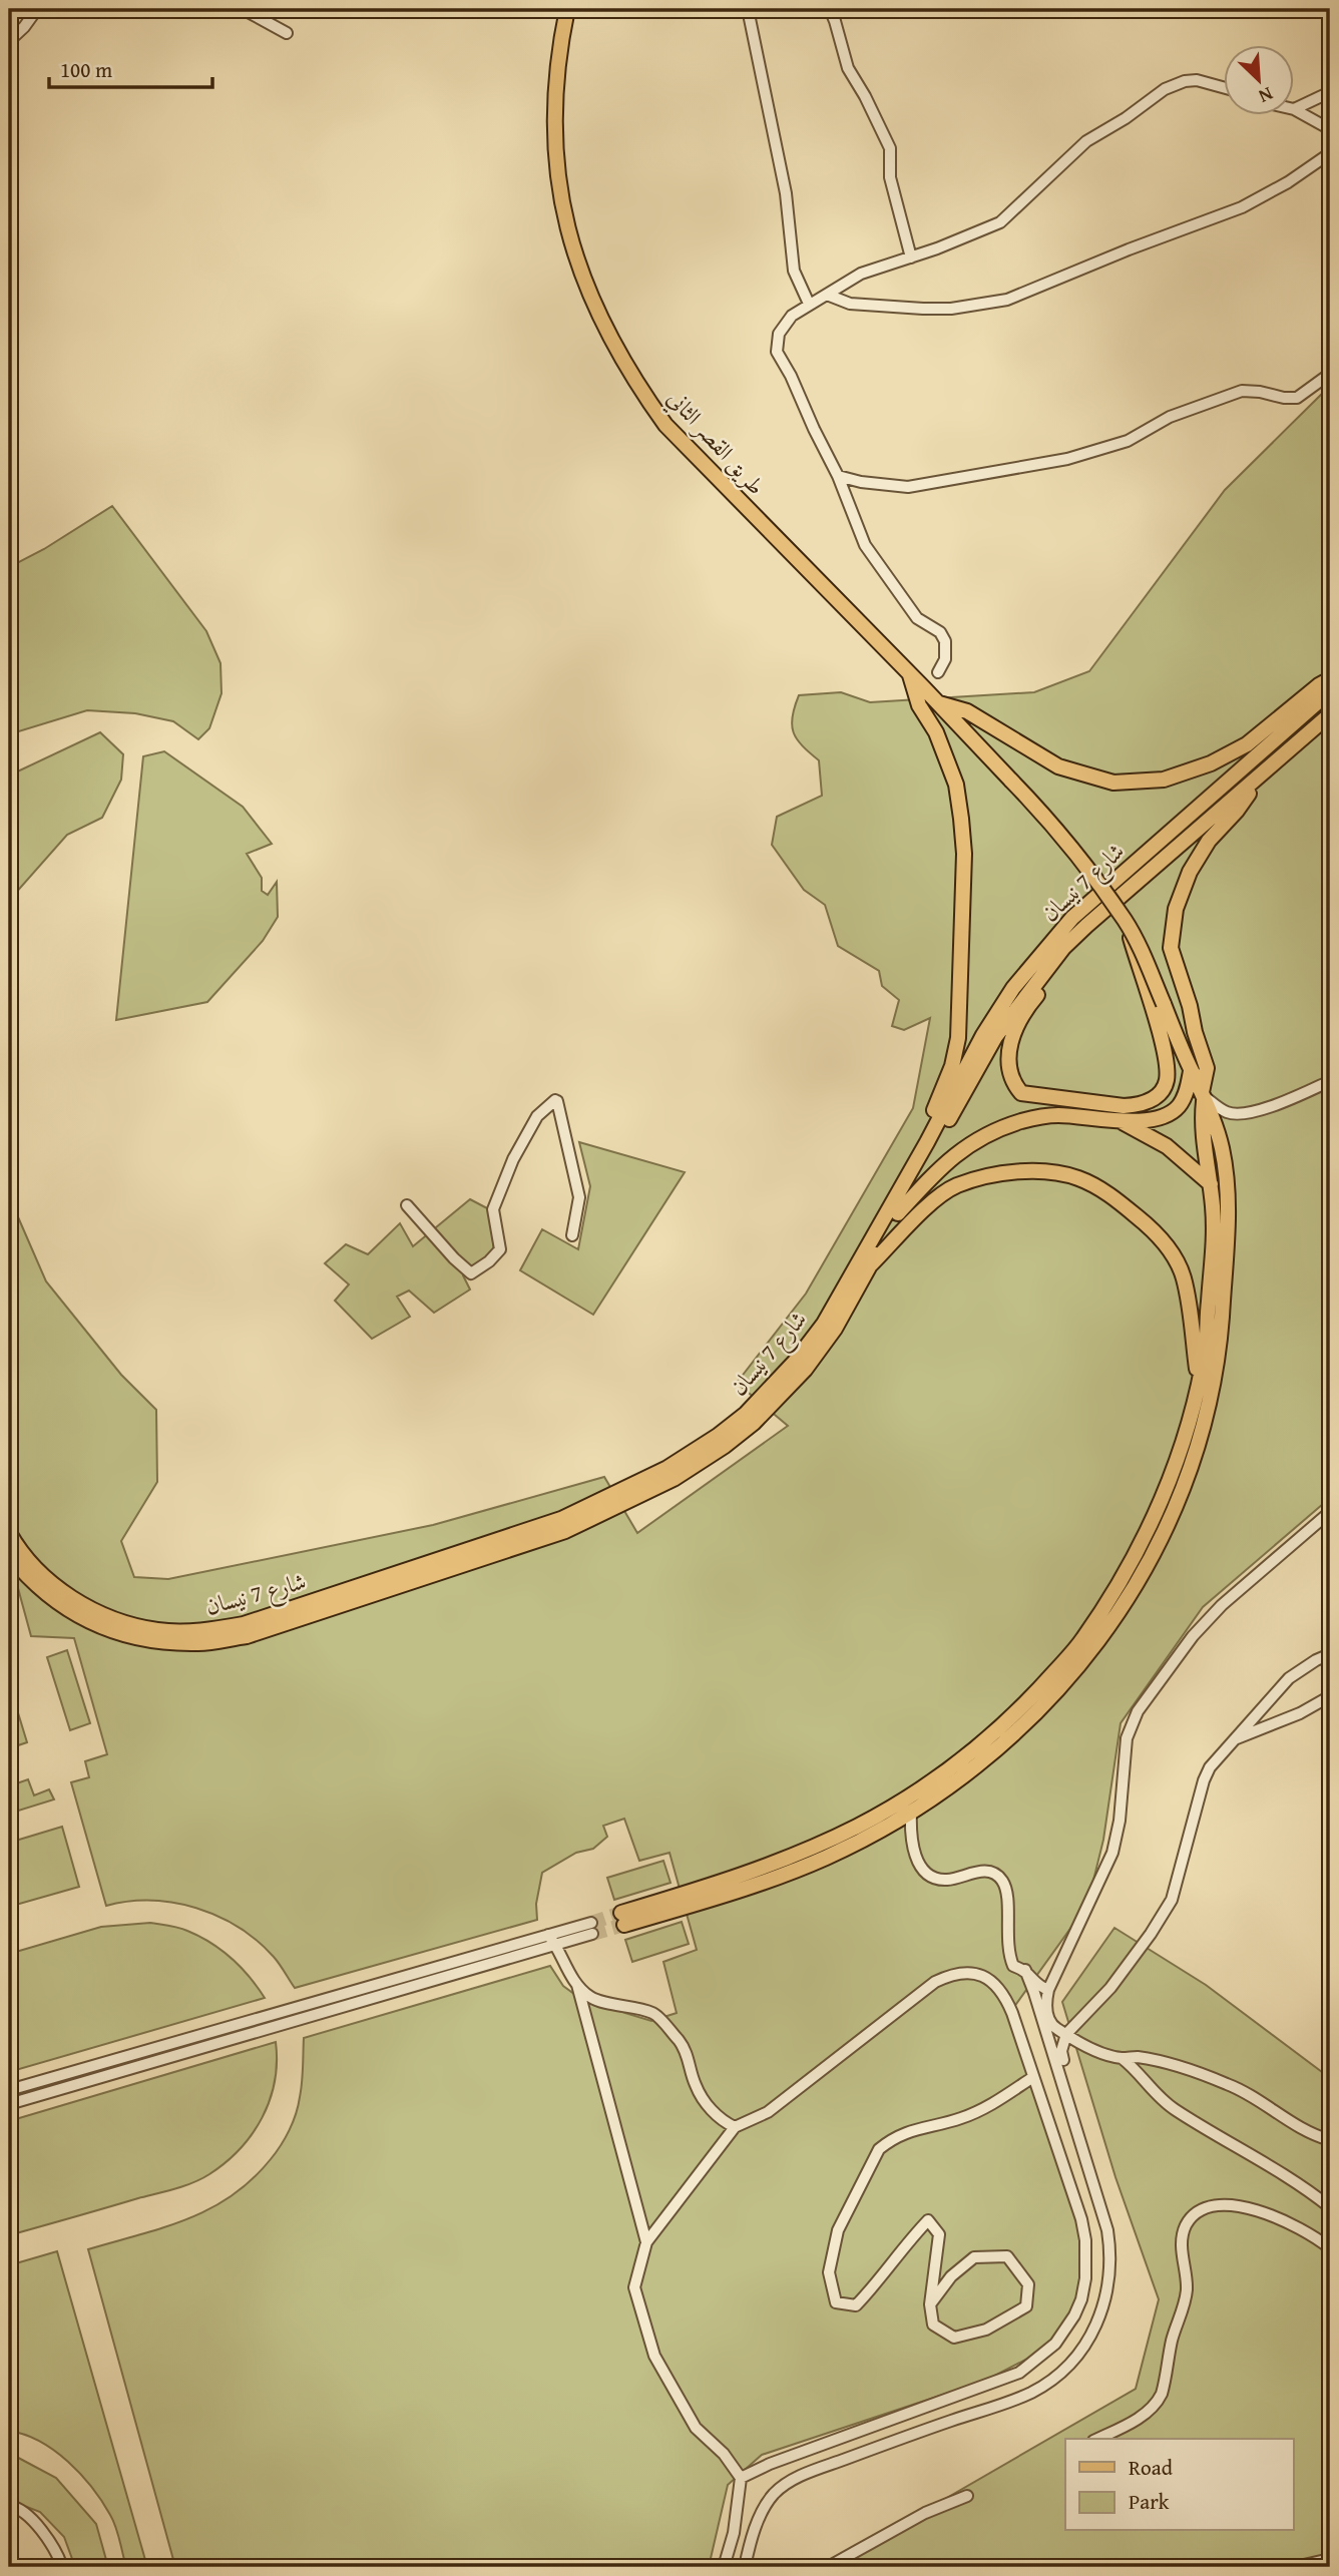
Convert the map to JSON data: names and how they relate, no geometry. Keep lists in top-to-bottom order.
{
  "streets": {
    "main road": ["طريق القصر الثاني", "شارع 7 نيسان"]
  },
  "legend": ["Road", "Park"],
  "scale_bar": "100 m",
  "north": "bottom right"
}
